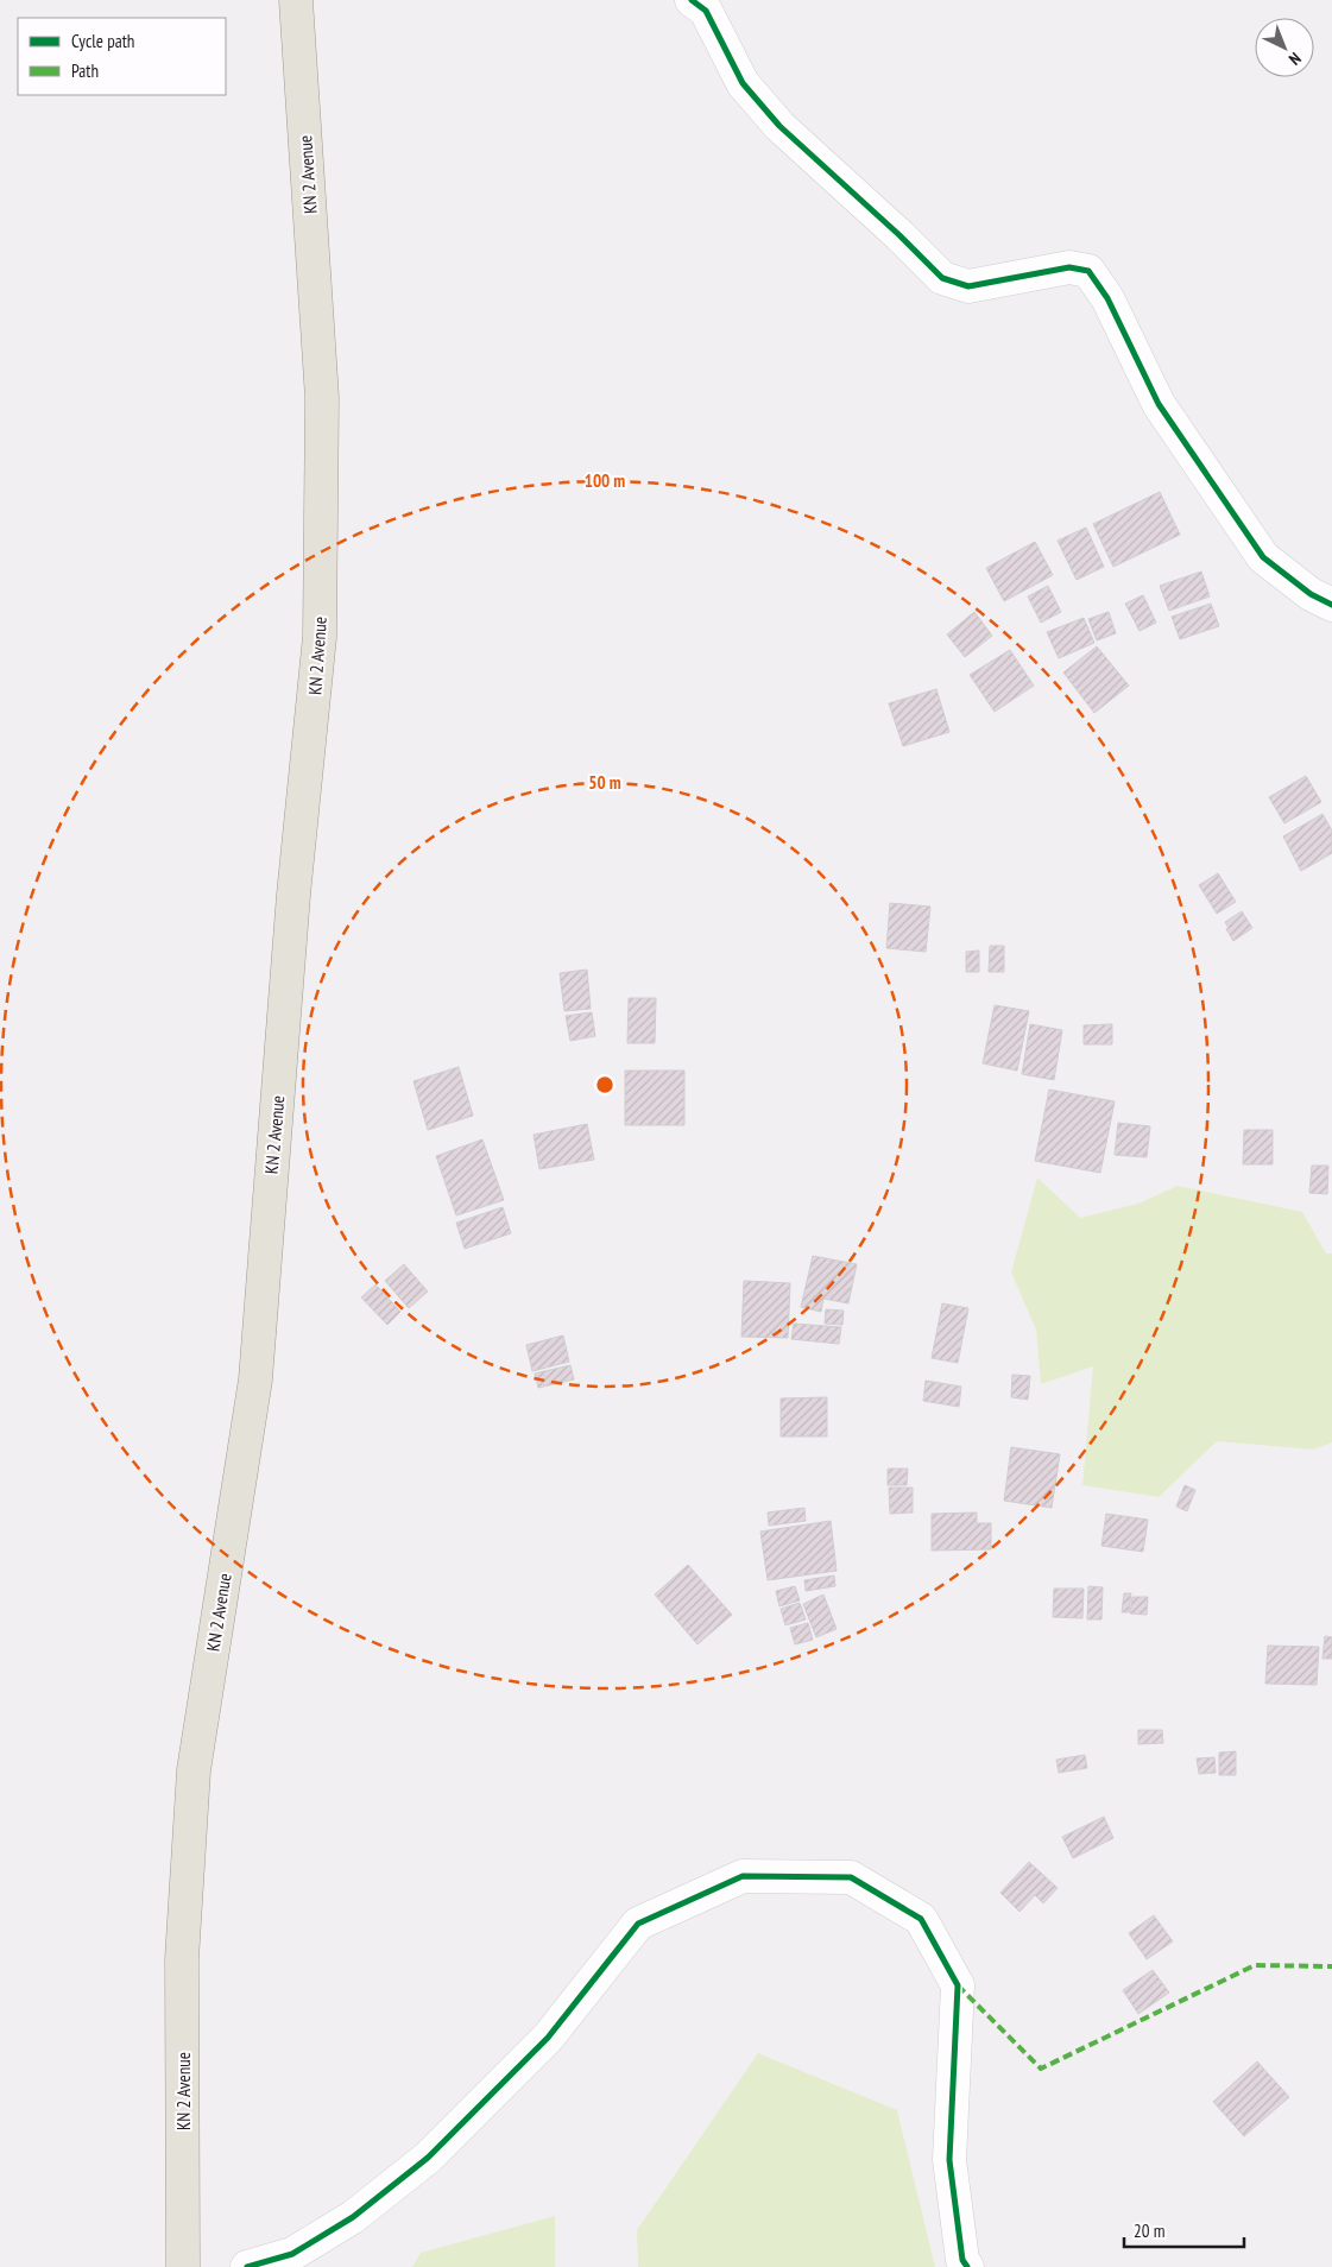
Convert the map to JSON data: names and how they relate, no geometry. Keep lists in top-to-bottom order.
{
  "streets": {
    "main road": ["KN 2 Avenue"]
  },
  "legend": ["Cycle path", "Path"],
  "scale_bar": "20 m",
  "north": "bottom right",
  "rings": ["100 m", "50 m"]
}
